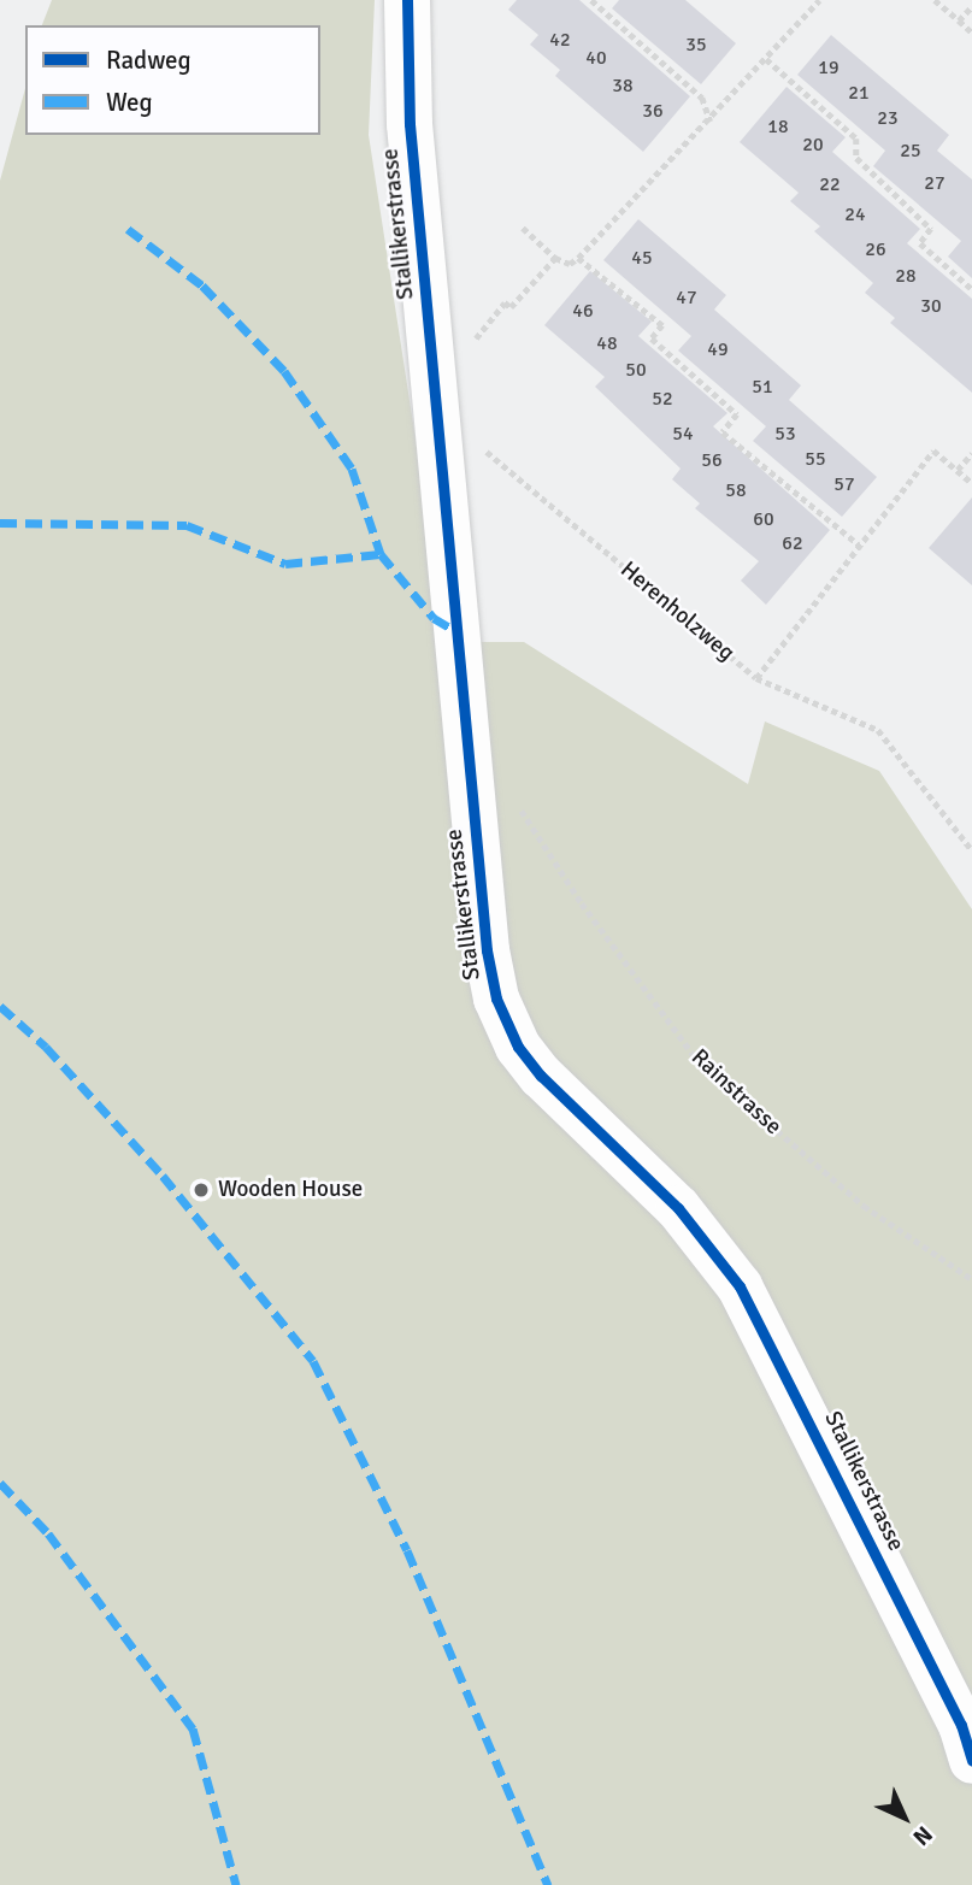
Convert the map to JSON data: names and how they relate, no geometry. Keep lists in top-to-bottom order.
{
  "streets": {
    "street": ["Stallikerstrasse"],
    "path": ["Herenholzweg", "Rainstrasse"]
  },
  "places": ["Wooden House"],
  "house_numbers": [
    "42",
    "35",
    "40",
    "19",
    "38",
    "21",
    "36",
    "23",
    "18",
    "20",
    "25",
    "27",
    "22",
    "24",
    "26",
    "45",
    "28",
    "47",
    "30",
    "46",
    "48",
    "49",
    "50",
    "51",
    "52",
    "54",
    "53",
    "55",
    "56",
    "57",
    "58",
    "60",
    "62"
  ],
  "legend": ["Radweg", "Weg"],
  "north": "bottom right"
}
